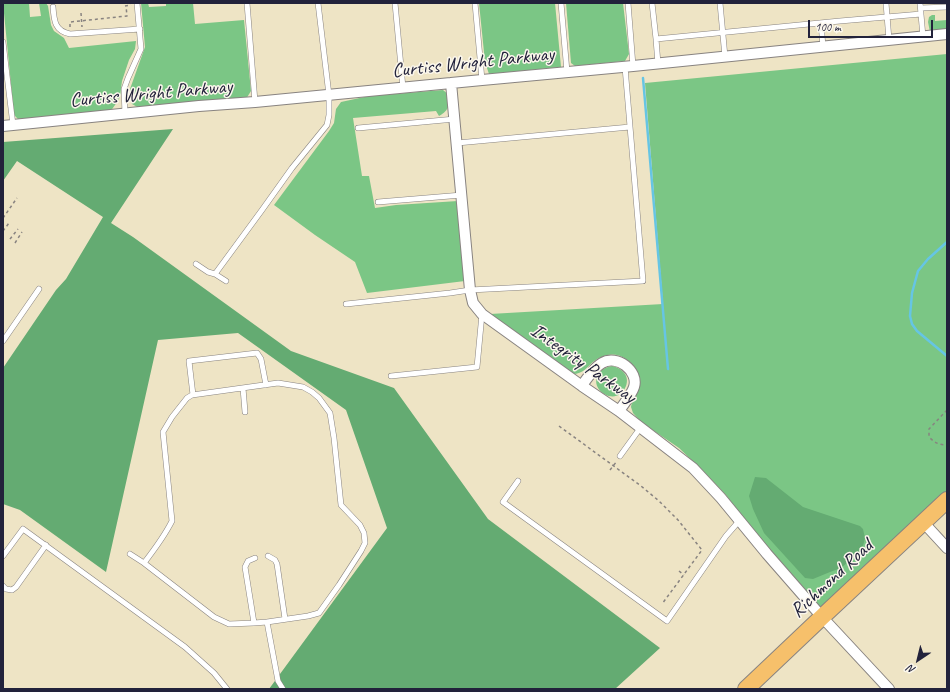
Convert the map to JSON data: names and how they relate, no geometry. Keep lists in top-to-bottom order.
{
  "streets": {
    "main road": ["Richmond Road"],
    "street": ["Curtiss Wright Parkway", "Integrity Parkway"]
  },
  "crossings": [
    ["Curtiss Wright Parkway", "Integrity Parkway"],
    ["Integrity Parkway", "Richmond Road"]
  ],
  "scale_bar": "100 m",
  "north": "bottom left"
}
